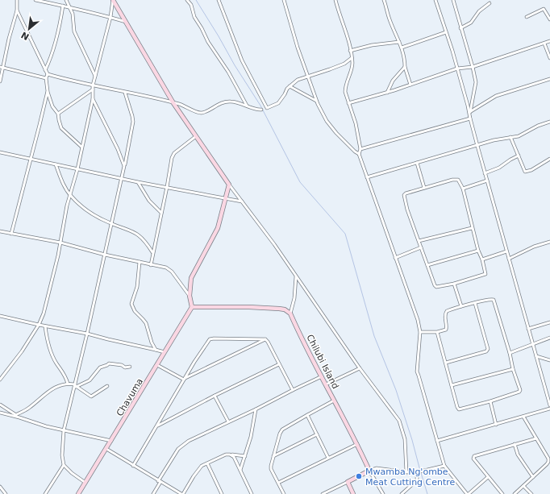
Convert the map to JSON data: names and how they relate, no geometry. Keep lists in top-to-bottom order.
{
  "streets": {
    "street": ["Chilubi Island", "Chavuma"]
  },
  "places": ["Mwamba Ng'ombe Meat Cutting Centre"],
  "north": "bottom left"
}
